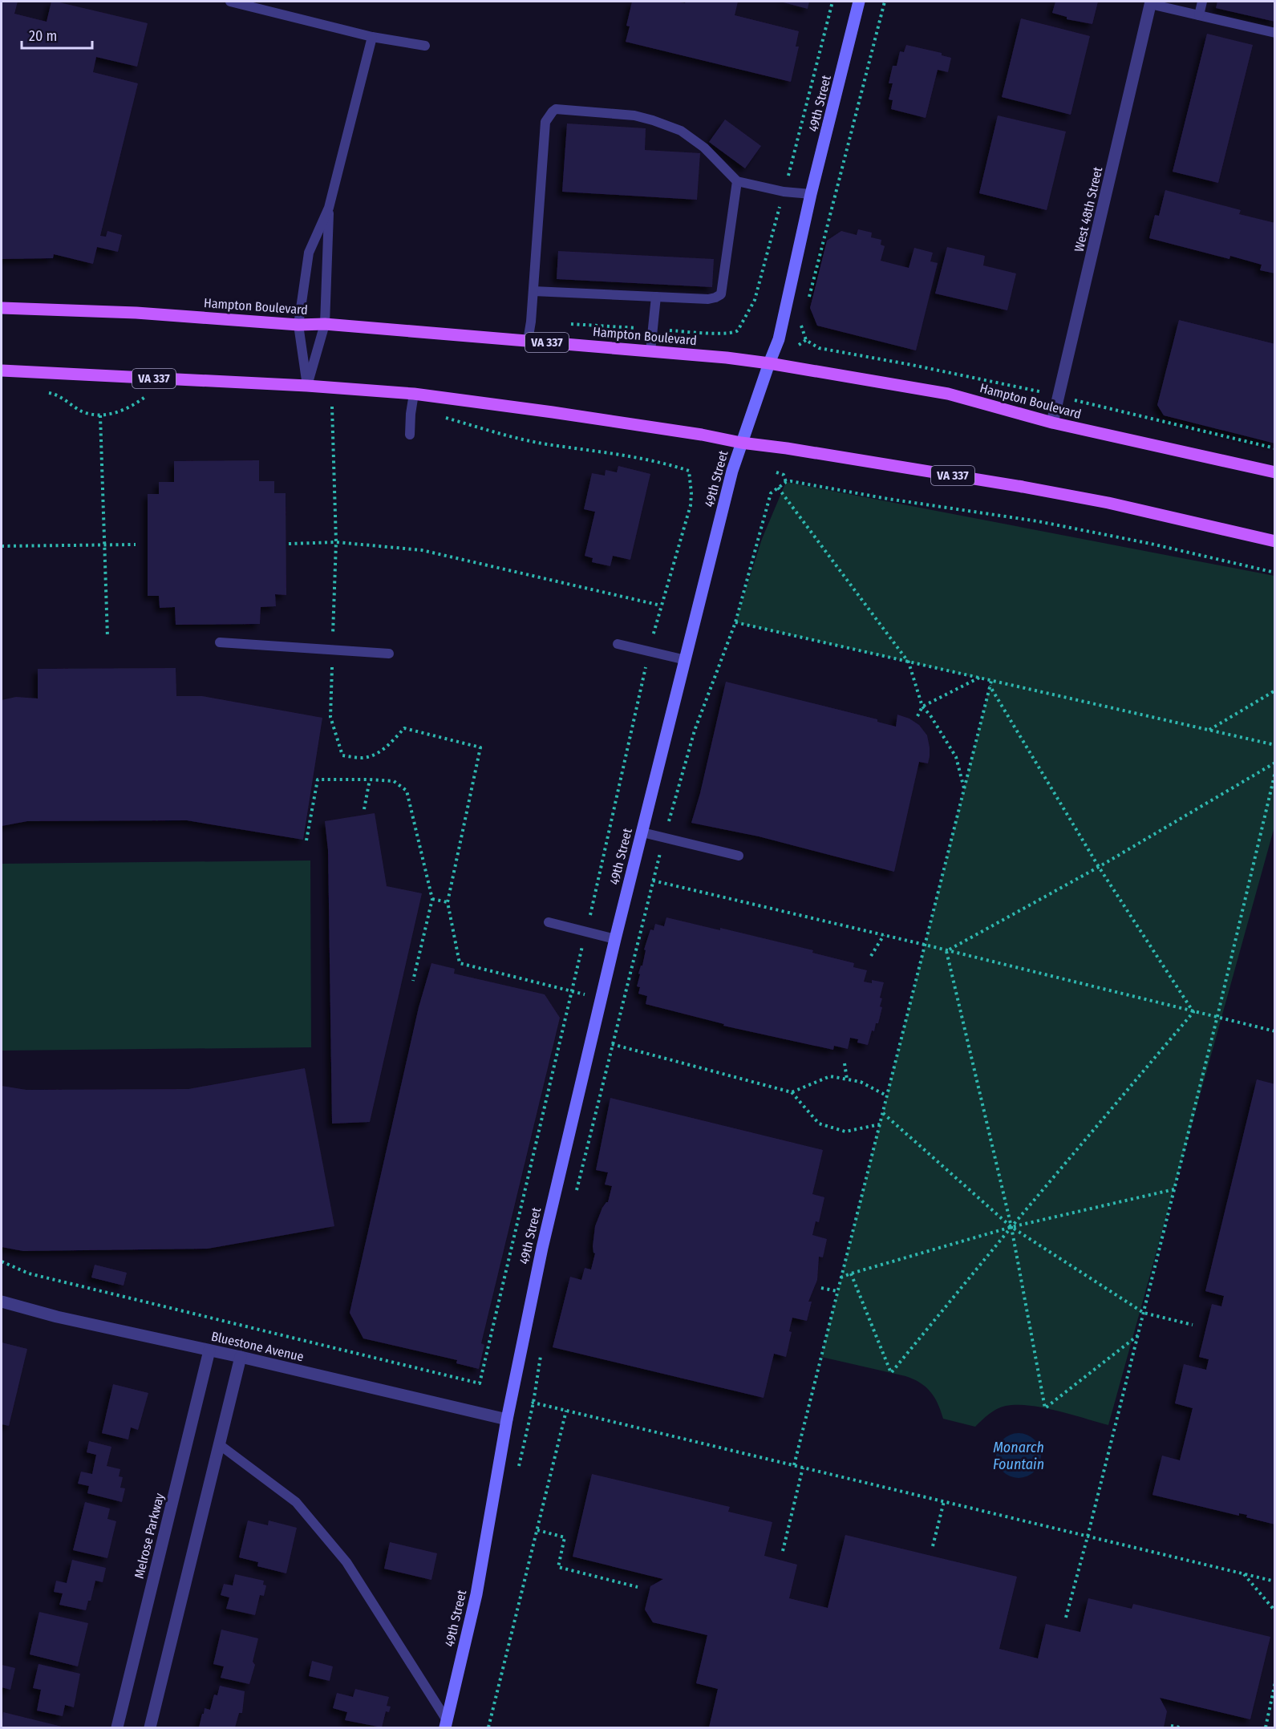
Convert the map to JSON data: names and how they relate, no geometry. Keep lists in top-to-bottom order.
{
  "streets": {
    "main road": ["Hampton Boulevard", "VA 337"],
    "street": [
      "49th Street",
      "West 48th Street",
      "Bluestone Avenue",
      "Melrose Parkway"
    ]
  },
  "crossings": [
    ["49th Street", "Hampton Boulevard"],
    ["49th Street", "VA 337"],
    ["49th Street", "Bluestone Avenue"],
    ["West 48th Street", "Hampton Boulevard"],
    ["Bluestone Avenue", "Melrose Parkway"]
  ],
  "water": ["Monarch Fountain"],
  "scale_bar": "20 m"
}
